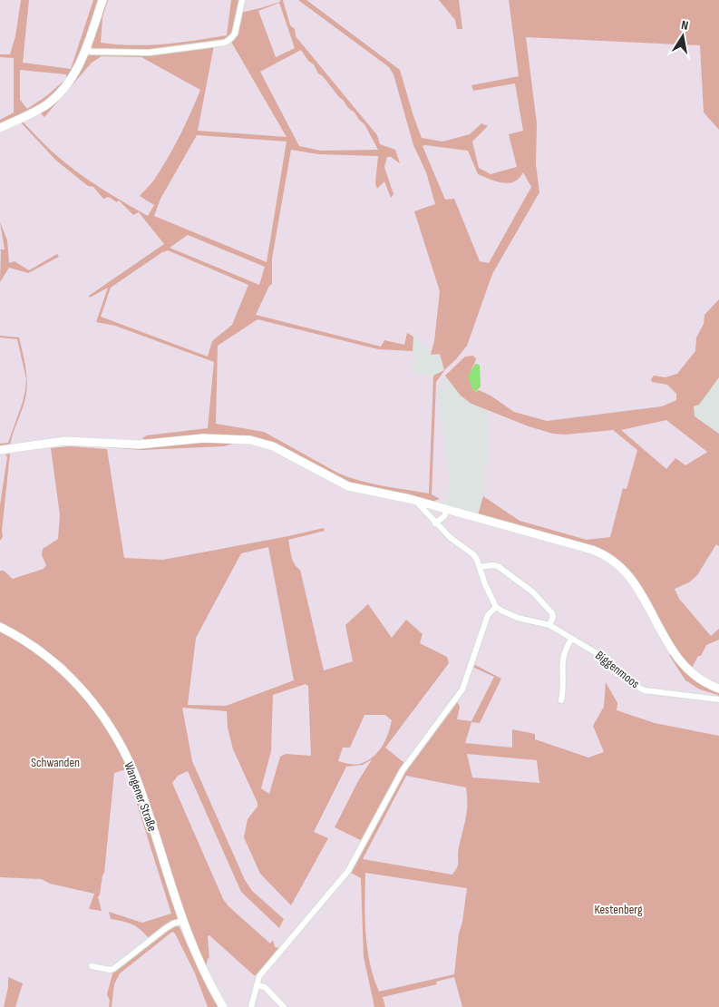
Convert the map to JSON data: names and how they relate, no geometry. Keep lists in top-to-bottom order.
{
  "streets": {
    "main road": ["Wangener Straße"],
    "street": ["Biggenmoos"]
  },
  "parks": ["Schwanden", "Kestenberg"],
  "north": "top"
}
